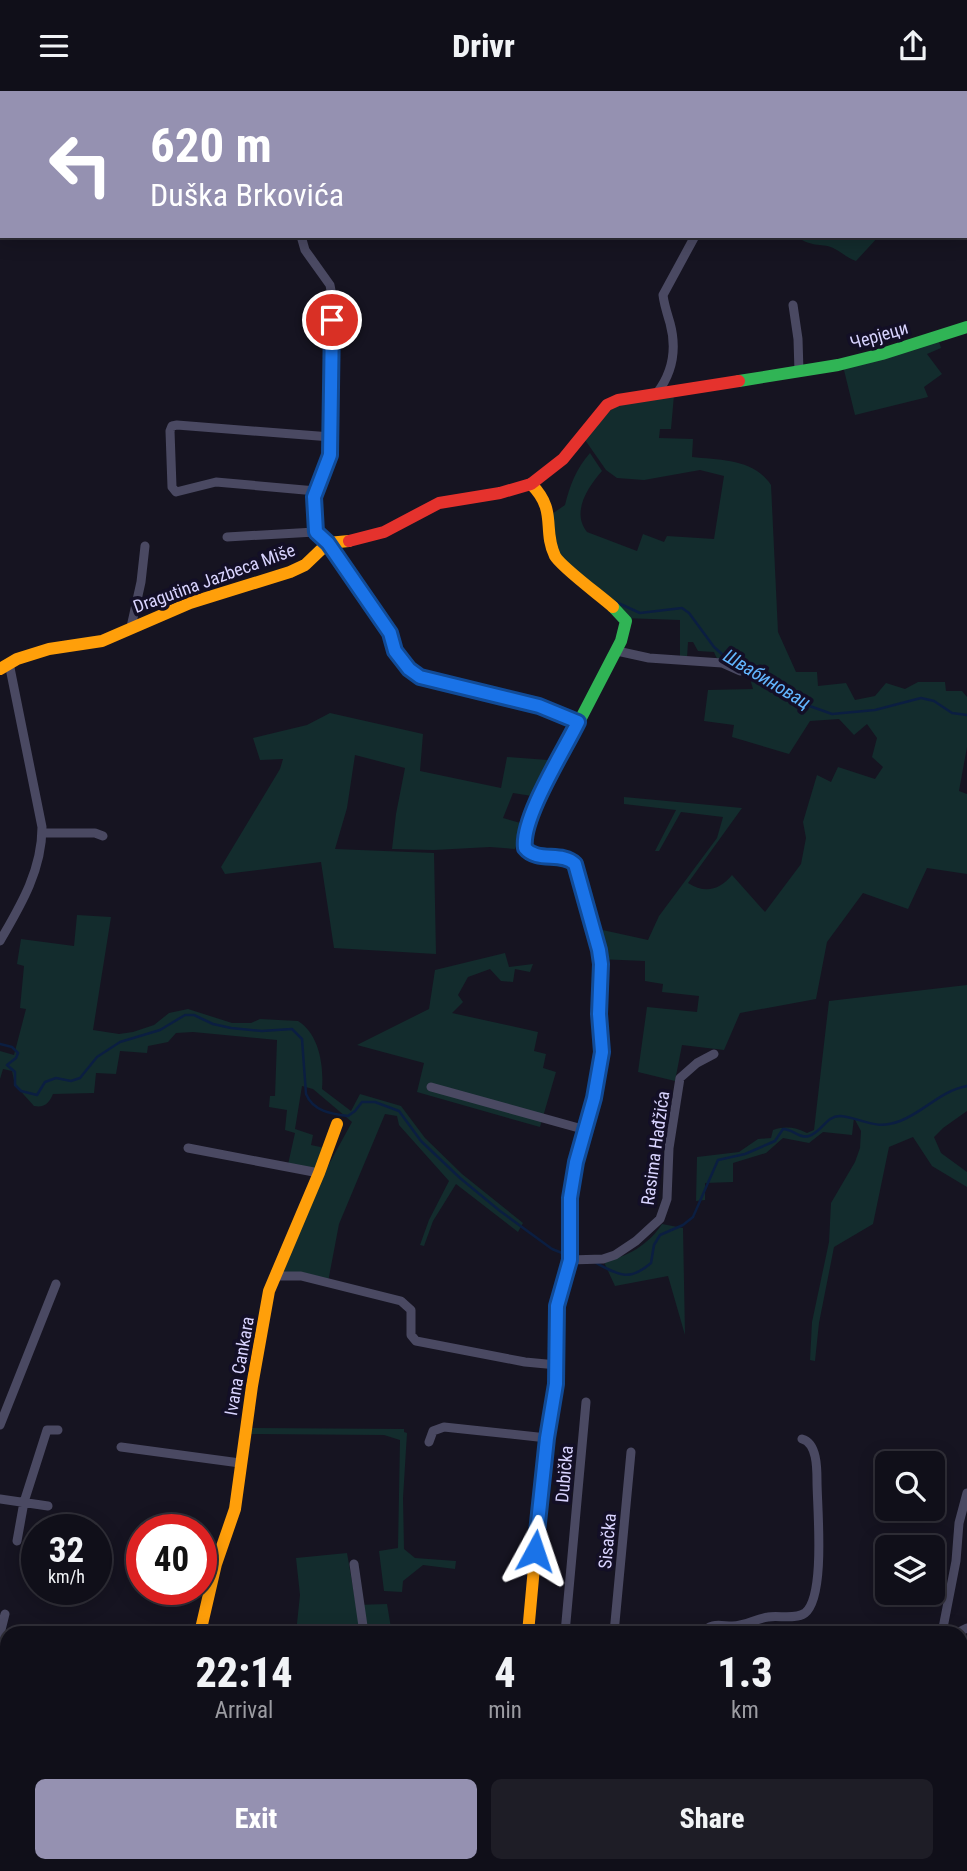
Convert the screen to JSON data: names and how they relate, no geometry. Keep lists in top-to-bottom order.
{
  "streets": {
    "street": [
      "Черјеци",
      "Dragutina Jazbeca Miše",
      "Rasima Hađžića",
      "Ivana Cankara",
      "Dubička",
      "Sisačka"
    ]
  },
  "water": ["Швабиновац"],
  "page": {
    "header": "Drivr",
    "turn": ["620 m", "Duška Brkovića"],
    "speed": "32 km/h",
    "limit": "40",
    "eta": [
      "22:14",
      "Arrival",
      "4",
      "min",
      "1.3",
      "km"
    ],
    "buttons": ["Exit", "Share"]
  }
}
